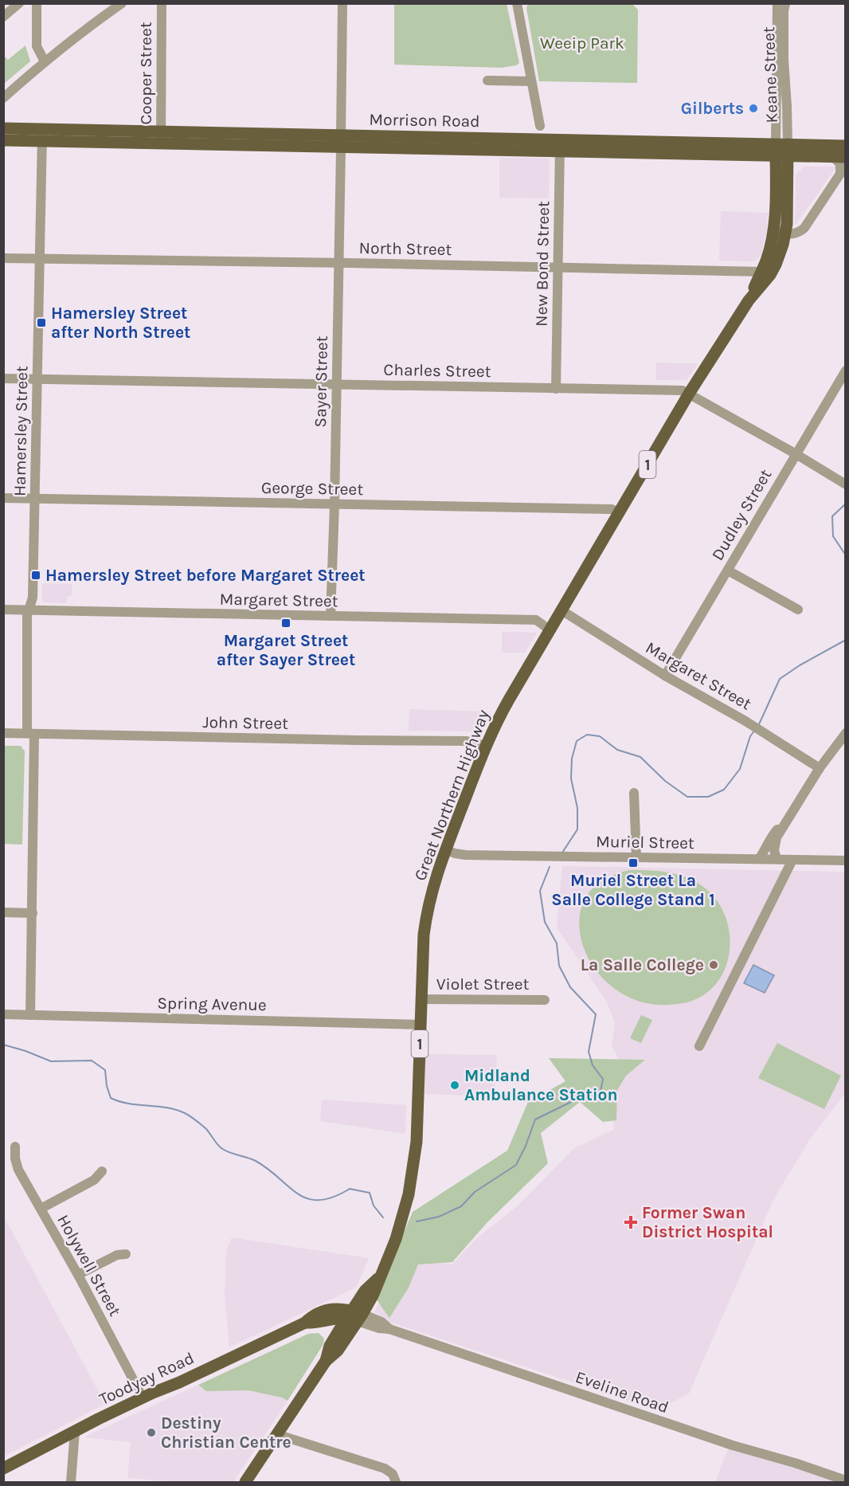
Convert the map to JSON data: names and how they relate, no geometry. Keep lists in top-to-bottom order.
{
  "streets": {
    "main road": [
      "Morrison Road",
      "1",
      "Great Northern Highway",
      "Toodyay Road"
    ],
    "street": [
      "Cooper Street",
      "Keane Street",
      "North Street",
      "New Bond Street",
      "Charles Street",
      "Sayer Street",
      "Hamersley Street",
      "George Street",
      "Dudley Street",
      "Margaret Street",
      "John Street",
      "Muriel Street",
      "Violet Street",
      "Spring Avenue",
      "Holywell Street",
      "Eveline Road"
    ]
  },
  "crossings": [
    ["Cooper Street", "Morrison Road"],
    ["Keane Street", "Morrison Road"],
    ["Keane Street", "Great Northern Highway"],
    ["Morrison Road", "New Bond Street"],
    ["Morrison Road", "Sayer Street"],
    ["Morrison Road", "Hamersley Street"],
    ["Morrison Road", "Great Northern Highway"],
    ["North Street", "New Bond Street"],
    ["North Street", "Sayer Street"],
    ["North Street", "Hamersley Street"],
    ["North Street", "Great Northern Highway"],
    ["New Bond Street", "Charles Street"],
    ["Charles Street", "Sayer Street"],
    ["Charles Street", "Hamersley Street"],
    ["Charles Street", "Dudley Street"],
    ["Charles Street", "Great Northern Highway"],
    ["Sayer Street", "George Street"],
    ["Sayer Street", "Margaret Street"],
    ["Hamersley Street", "George Street"],
    ["Hamersley Street", "Margaret Street"],
    ["Hamersley Street", "John Street"],
    ["Hamersley Street", "Spring Avenue"],
    ["George Street", "Great Northern Highway"],
    ["Dudley Street", "Margaret Street"],
    ["Margaret Street", "Great Northern Highway"],
    ["John Street", "Great Northern Highway"],
    ["Great Northern Highway", "Muriel Street"],
    ["Great Northern Highway", "Violet Street"],
    ["Great Northern Highway", "Spring Avenue"],
    ["Great Northern Highway", "Toodyay Road"],
    ["Great Northern Highway", "Eveline Road"],
    ["Holywell Street", "Toodyay Road"],
    ["Toodyay Road", "Eveline Road"]
  ],
  "parks": ["Weeip Park"],
  "places": {
    "other": [
      "Gilberts",
      "La Salle College",
      "Midland Ambulance Station",
      "Destiny Christian Centre"
    ],
    "transit": [
      "Hamersley Street after North Street",
      "Hamersley Street before Margaret Street",
      "Margaret Street after Sayer Street",
      "Muriel Street La Salle College Stand 1"
    ],
    "health": ["Former Swan District Hospital"]
  }
}
